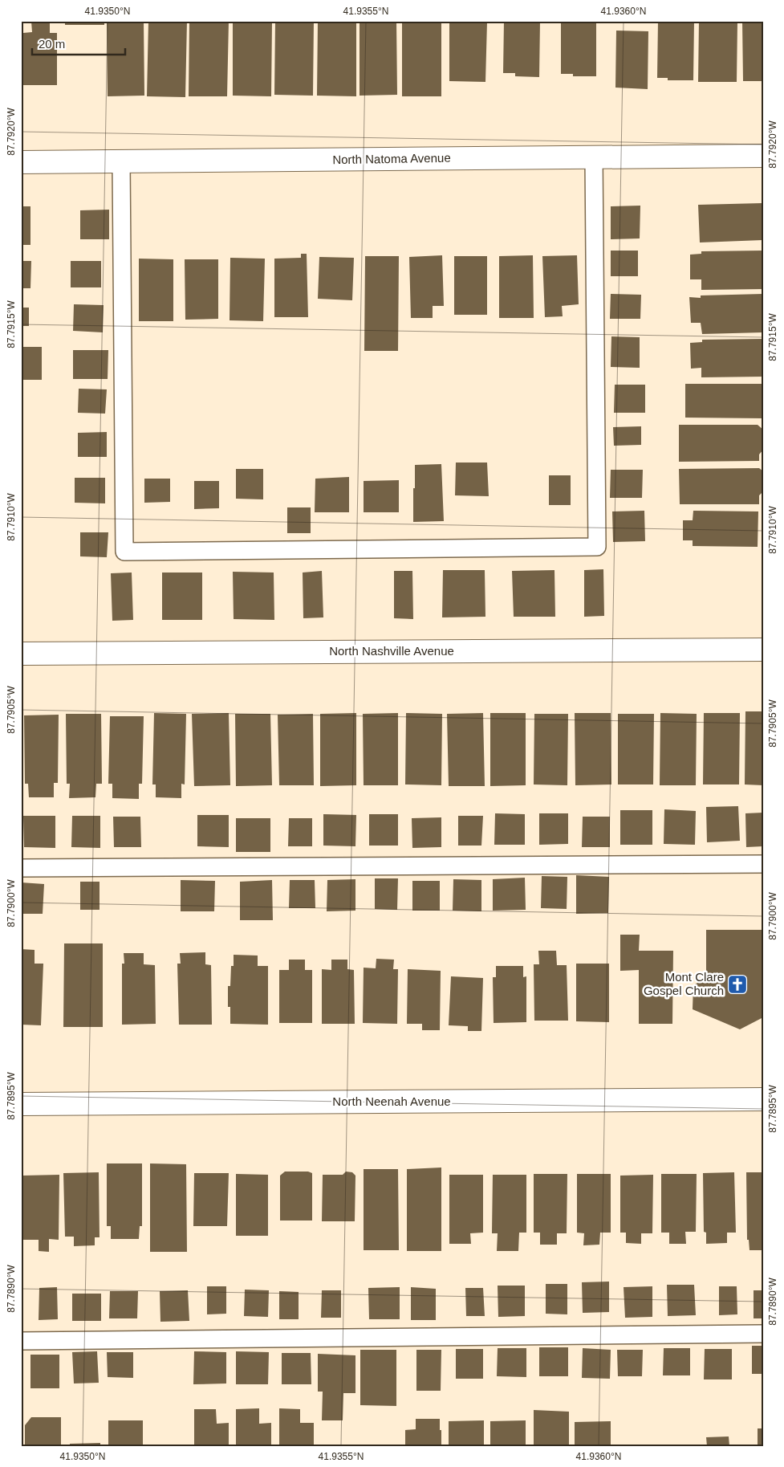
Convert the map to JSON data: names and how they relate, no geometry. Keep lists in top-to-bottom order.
{
  "streets": {
    "street": ["North Natoma Avenue", "North Nashville Avenue", "North Neenah Avenue"]
  },
  "places": {
    "church": ["Mont Clare Gospel Church"]
  },
  "scale_bar": "20 m",
  "coordinates": [
    "41.9350°N",
    "41.9355°N",
    "41.9360°N",
    "87.7920°W",
    "87.7915°W",
    "87.7910°W",
    "87.7905°W",
    "87.7900°W",
    "87.7895°W",
    "87.7890°W"
  ]
}
